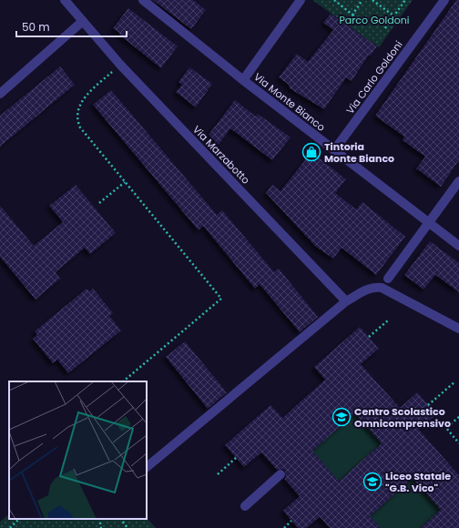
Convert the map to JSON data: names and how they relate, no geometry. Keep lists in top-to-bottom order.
{
  "streets": {
    "street": ["Via Carlo Goldoni", "Via Monte Bianco", "Via Marzabotto"]
  },
  "crossings": [
    ["Via Carlo Goldoni", "Via Monte Bianco"]
  ],
  "parks": ["Parco Goldoni"],
  "places": {
    "shop": ["Tintoria Monte Bianco"],
    "school or university": ["Centro Scolastico Omnicomprensivo", "Liceo Statale \"G.B. Vico\""]
  },
  "scale_bar": "50 m"
}
